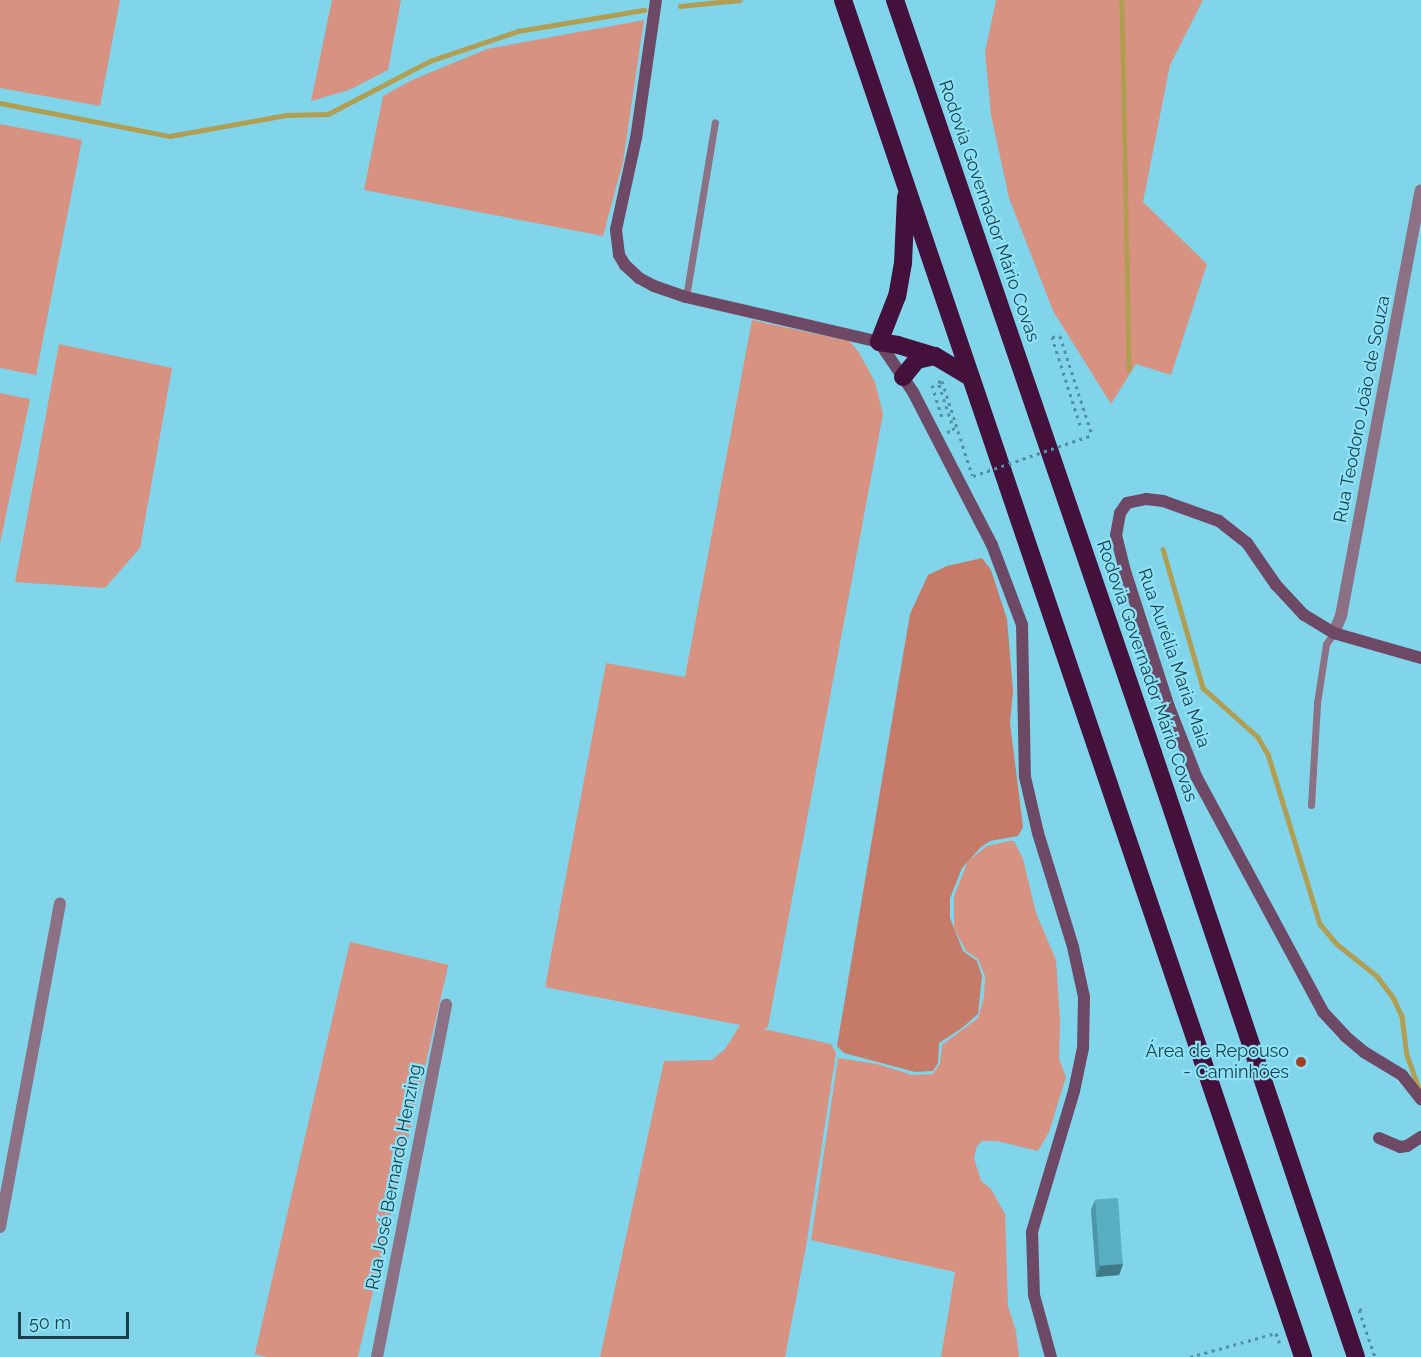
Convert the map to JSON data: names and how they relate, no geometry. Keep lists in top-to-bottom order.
{
  "streets": {
    "highway": ["Rodovia Governador Mário Covas"],
    "street": ["Rua Teodoro João de Souza", "Rua Aurélia Maria Maia", "Rua José Bernardo Henzing"]
  },
  "crossings": [
    ["Rua Teodoro João de Souza", "Rua Aurélia Maria Maia"]
  ],
  "places": ["Área de Repouso - Caminhões"],
  "scale_bar": "50 m"
}
